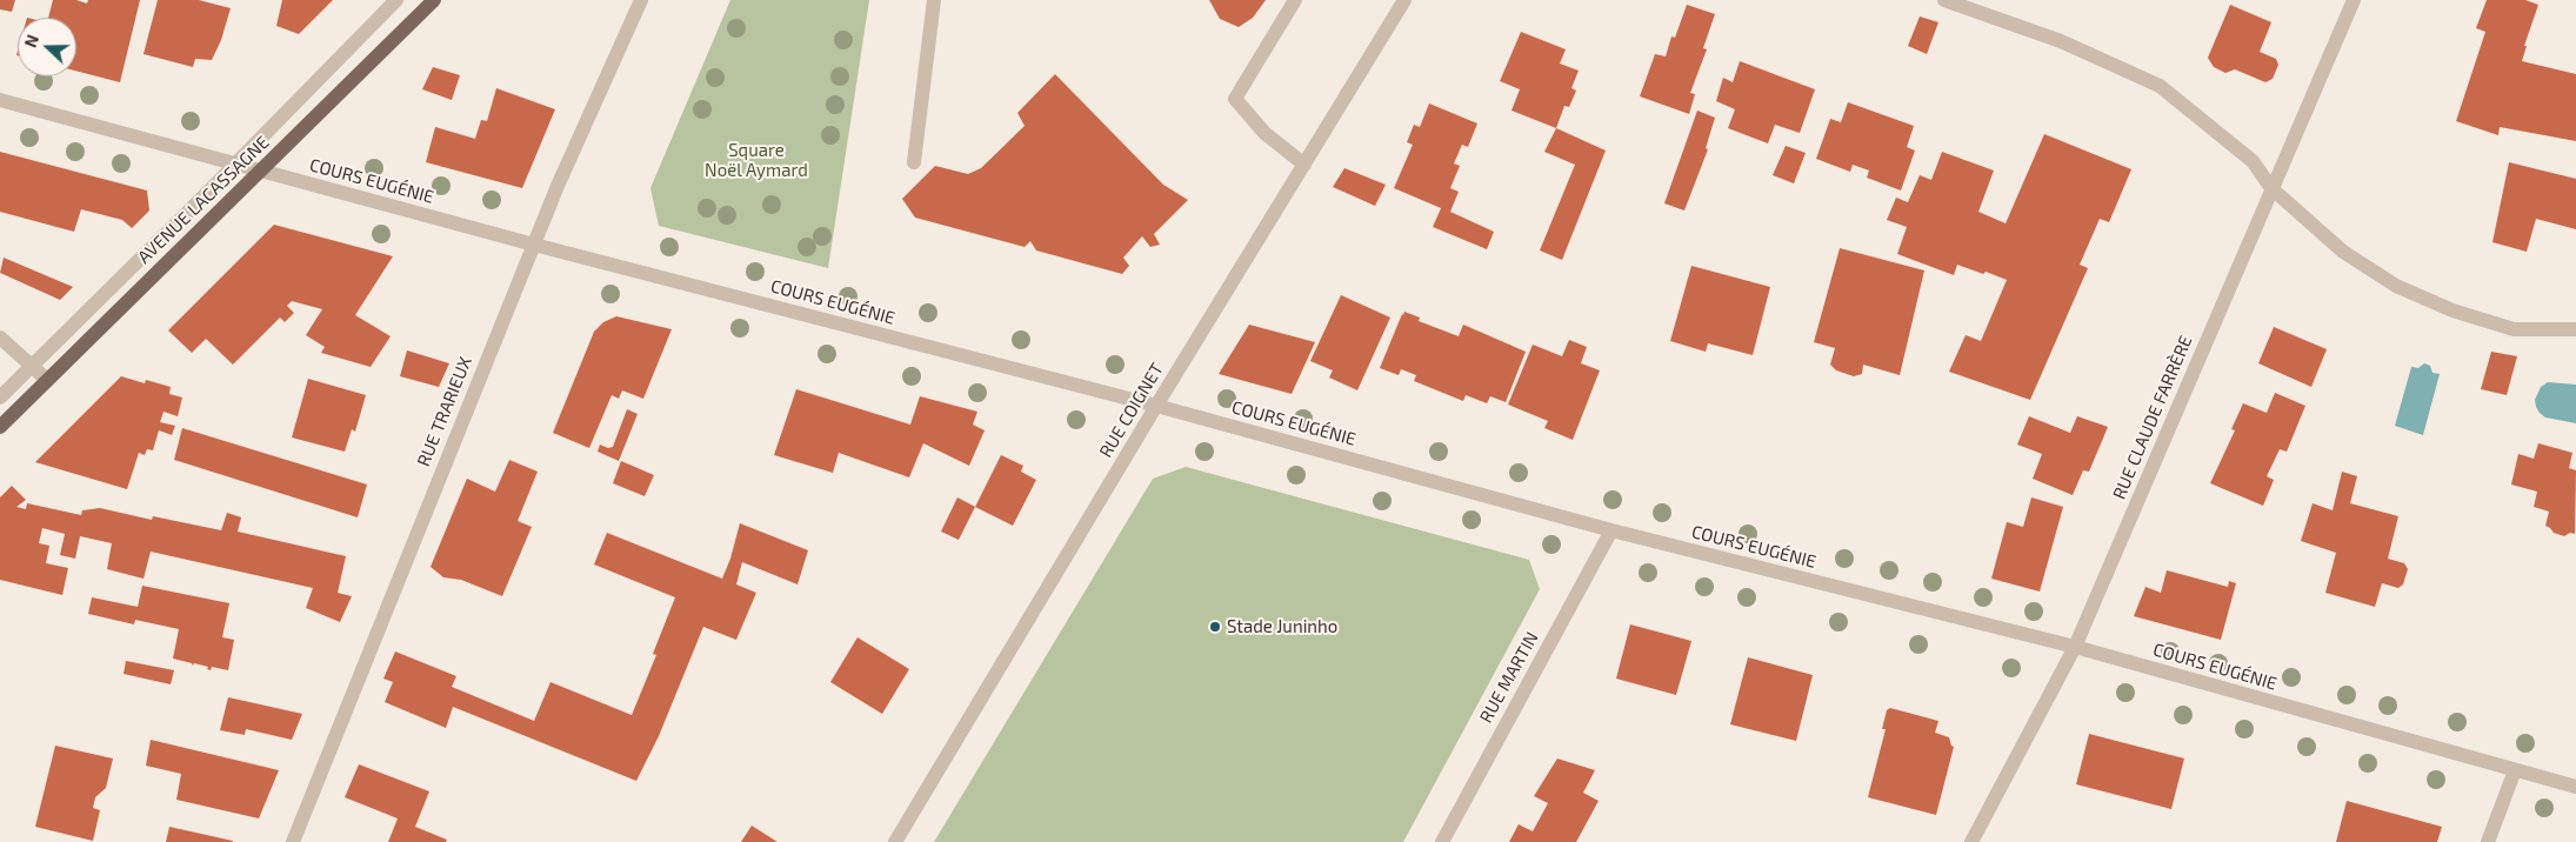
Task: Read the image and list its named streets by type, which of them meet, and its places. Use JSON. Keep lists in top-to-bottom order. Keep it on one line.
{"streets":{"main road":["AVENUE LACASSAGNE"],"street":["COURS EUGÉNIE","RUE COIGNET","RUE TRARIEUX","RUE CLAUDE FARRÈRE","RUE MARTIN"]},"crossings":[["COURS EUGÉNIE","AVENUE LACASSAGNE"],["COURS EUGÉNIE","RUE COIGNET"],["COURS EUGÉNIE","RUE TRARIEUX"],["COURS EUGÉNIE","RUE CLAUDE FARRÈRE"],["COURS EUGÉNIE","RUE MARTIN"]],"parks":["Square Noël Aymard"],"places":["Stade Juninho"],"north":"left"}
